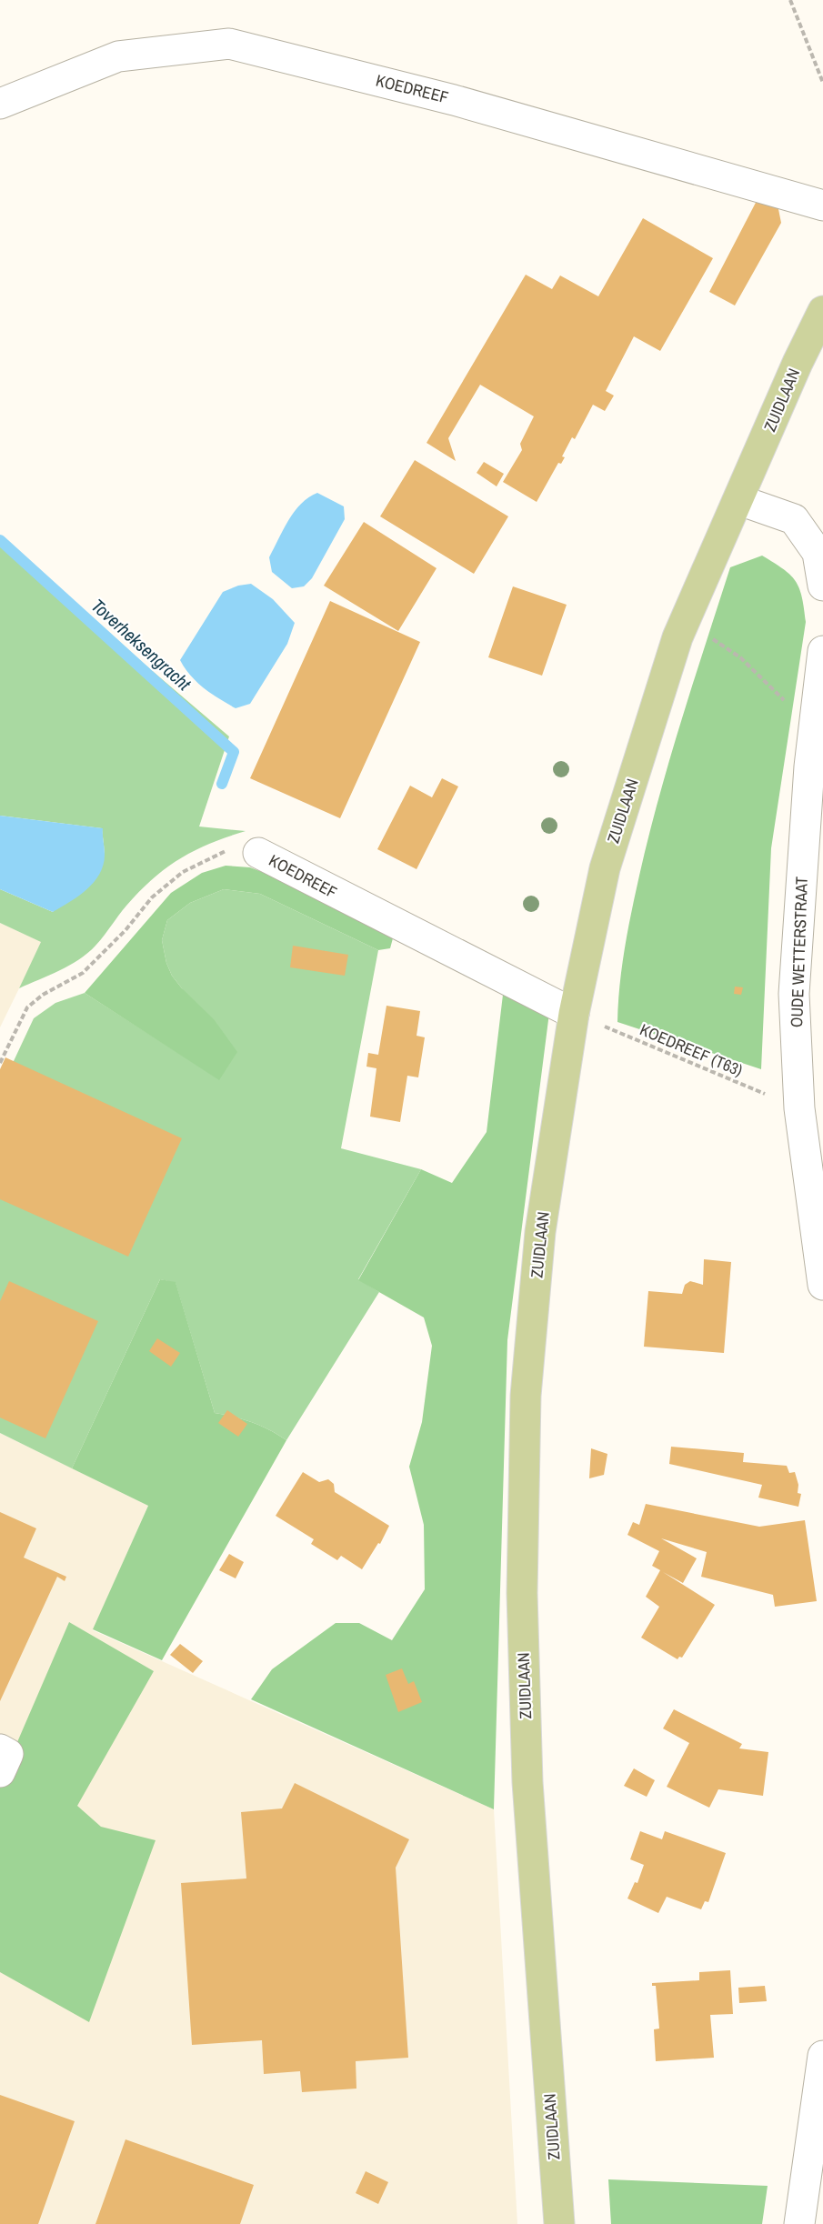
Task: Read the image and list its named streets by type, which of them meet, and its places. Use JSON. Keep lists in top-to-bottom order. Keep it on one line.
{"streets":{"main road":["ZUIDLAAN"],"street":["KOEDREEF","OUDE WETTERSTRAAT"],"path":["KOEDREEF (T63)"]},"crossings":[["KOEDREEF","ZUIDLAAN"],["KOEDREEF","KOEDREEF (T63)"],["ZUIDLAAN","KOEDREEF (T63)"],["OUDE WETTERSTRAAT","KOEDREEF (T63)"]],"water":["Toverheksengracht"]}
